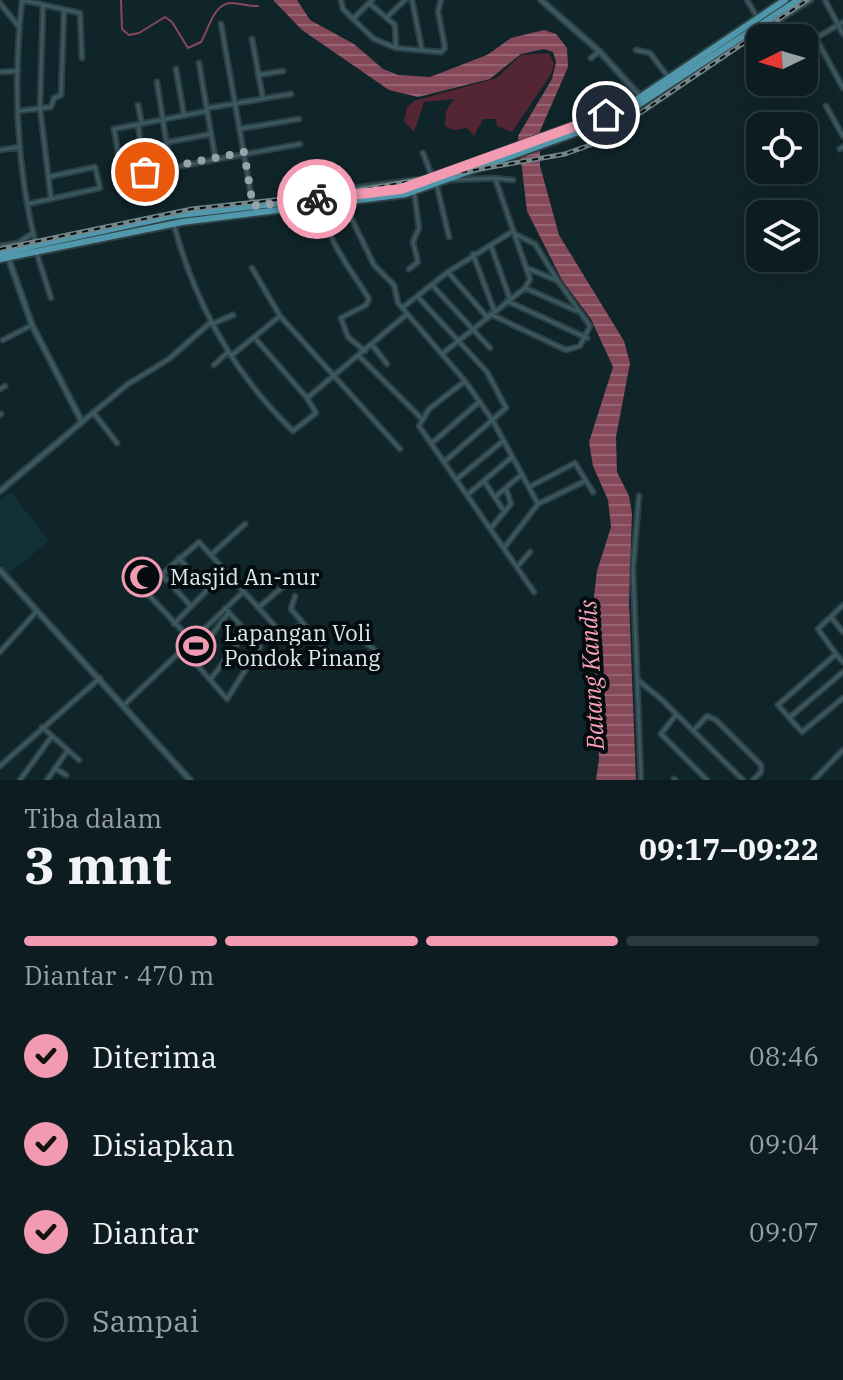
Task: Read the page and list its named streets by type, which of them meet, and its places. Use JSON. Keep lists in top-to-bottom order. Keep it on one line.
{"water":["Batang Kandis"],"places":{"mosque":["Masjid An-nur"],"sports":["Lapangan Voli Pondok Pinang"]},"north":"left","page":{"heading":["3 mnt","Tiba dalam","09:17–09:22"],"bar":"Diantar · 470 m","list":[["Diterima","08:46"],["Disiapkan","09:04"],["Diantar","09:07"],"Sampai"]}}
